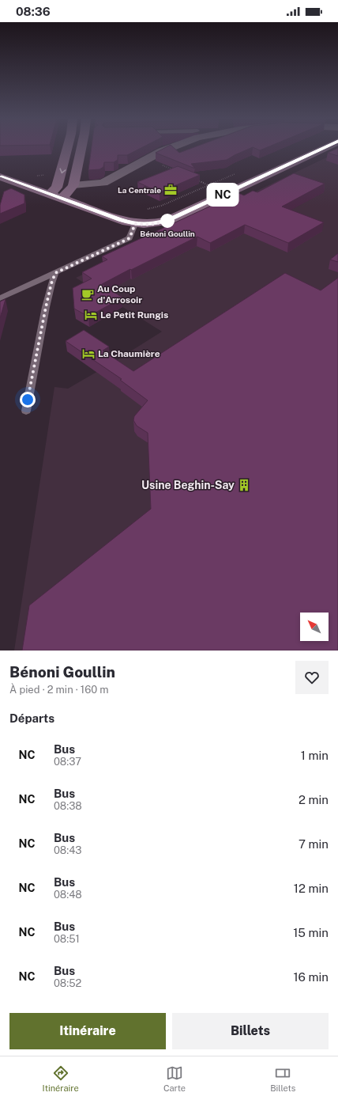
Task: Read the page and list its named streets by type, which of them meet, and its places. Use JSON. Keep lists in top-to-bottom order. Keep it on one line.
{"places":{"office":["La Centrale"],"other":["Bénoni Goullin"],"cafe":["Au Coup d'Arrosoir"],"hotel":["Le Petit Rungis","La Chaumière"],"building":["Usine Beghin-Say"]},"lines":["bus line NC"],"north":"top left","page":{"status":"08:36","on_map":"NC","heading":[["Bénoni Goullin","À pied · 2 min · 160 m"],"Départs"],"list":[{"mark":"NC","name":"Bus","note":"08:37","value":"1 min"},{"mark":"NC","name":"Bus","note":"08:38","value":"2 min"},{"mark":"NC","name":"Bus","note":"08:43","value":"7 min"},{"mark":"NC","name":"Bus","note":"08:48","value":"12 min"},{"mark":"NC","name":"Bus","note":"08:51","value":"15 min"},{"mark":"NC","name":"Bus","note":"08:52","value":"16 min"}],"buttons":["Itinéraire","Billets"],"tabs":["Itinéraire","Carte","Billets"]}}
